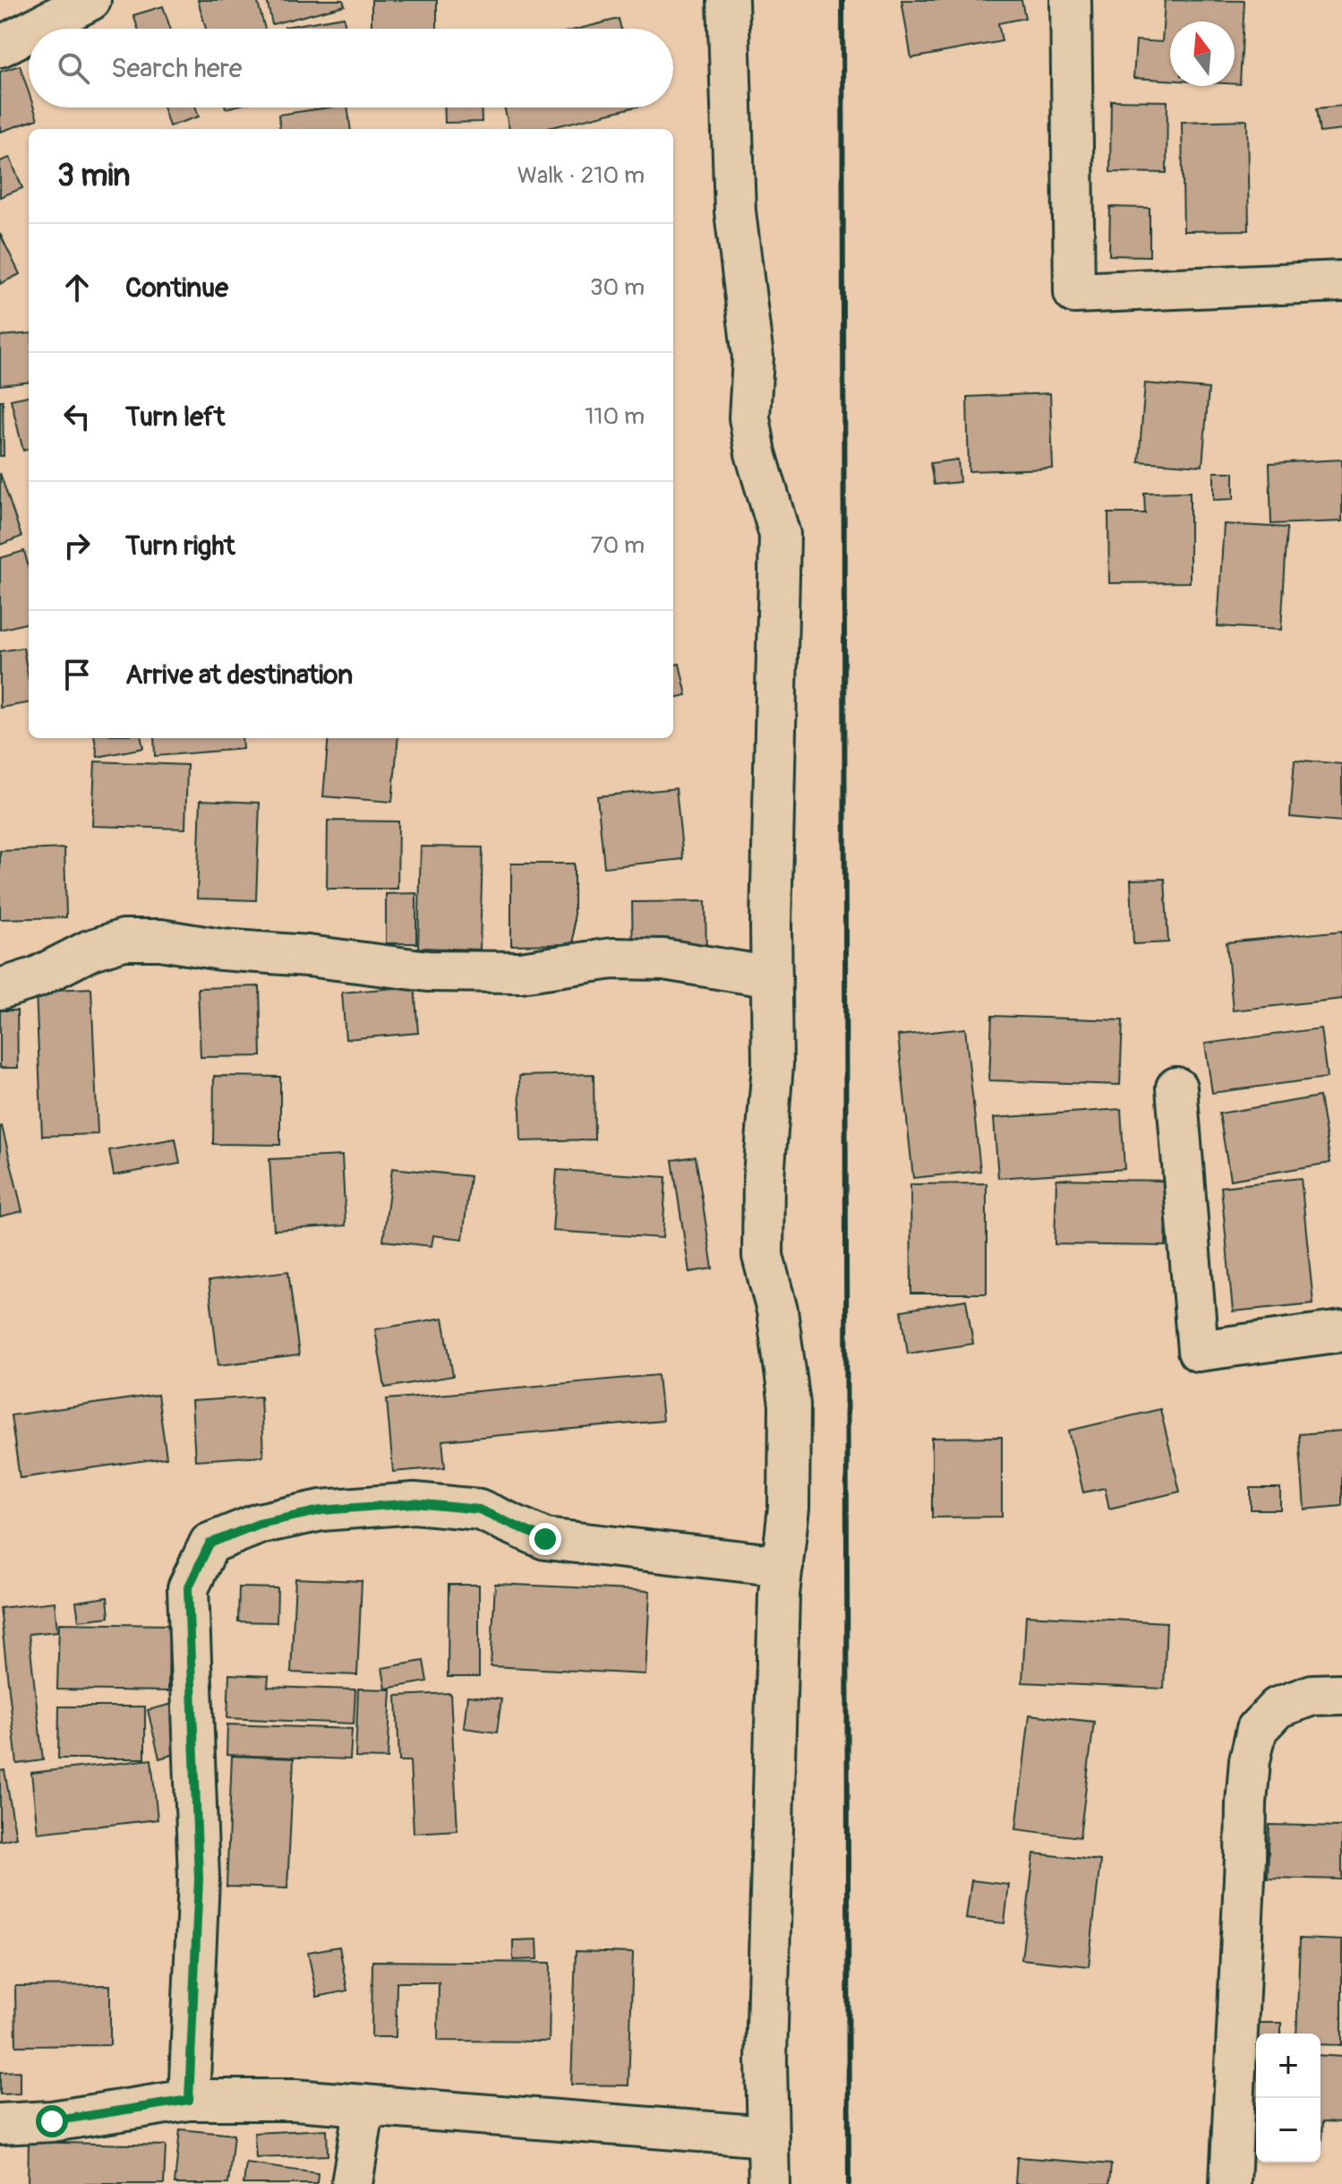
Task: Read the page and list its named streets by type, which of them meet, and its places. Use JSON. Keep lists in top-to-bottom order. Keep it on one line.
{"north":"top","page":{"search":"Search here","heading":["3 min","Walk · 210 m"],"list":[["Continue","30 m"],["Turn left","110 m"],["Turn right","70 m"],"Arrive at destination"],"map_buttons":["+","−"]}}
